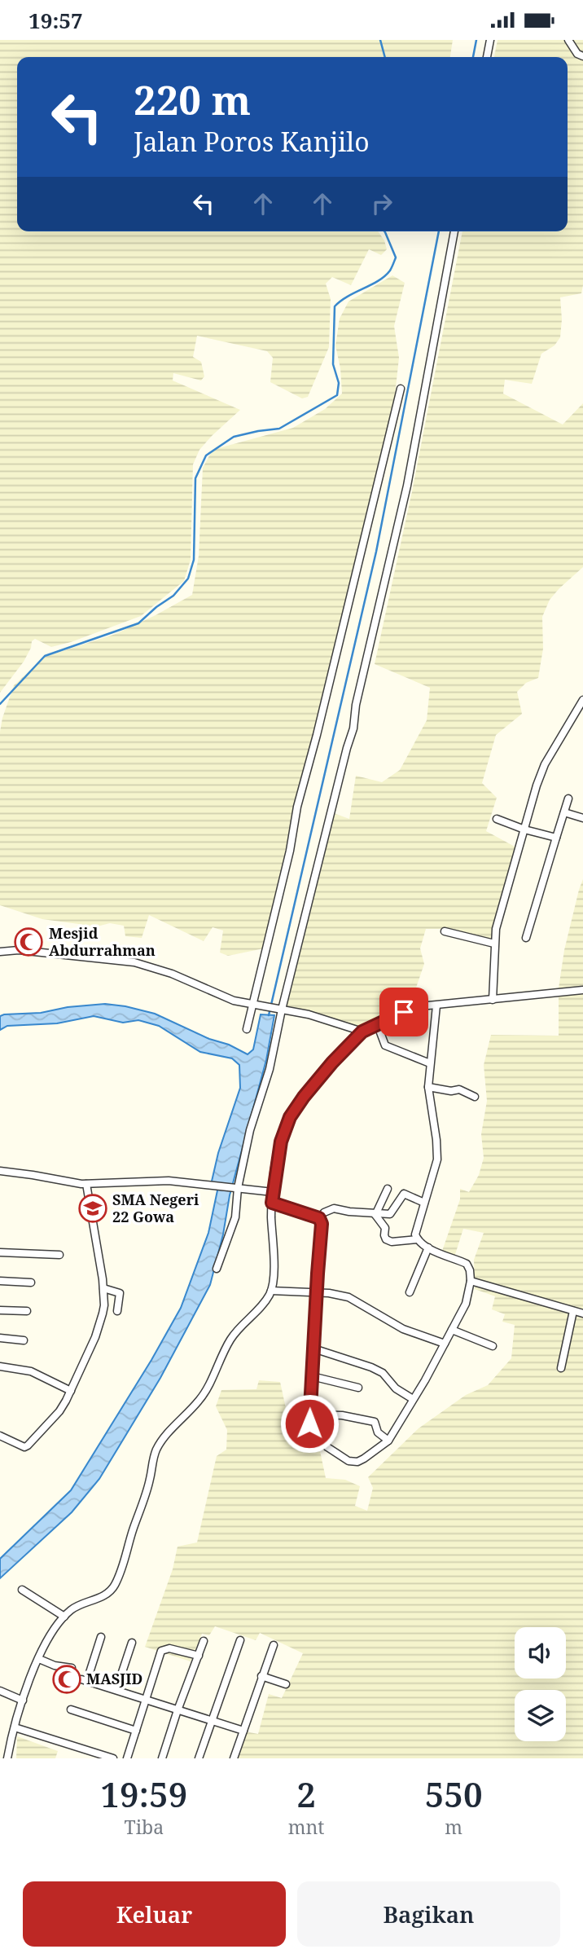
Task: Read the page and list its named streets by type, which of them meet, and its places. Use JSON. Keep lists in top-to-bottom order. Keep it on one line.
{"places":{"mosque":["Mesjid Abdurrahman","MASJID"],"school or university":["SMA Negeri 22 Gowa"]},"page":{"status":"19:57","turn":["220 m","Jalan Poros Kanjilo"],"eta":["19:59","Tiba","2","mnt","550","m"],"buttons":["Keluar","Bagikan"]}}
